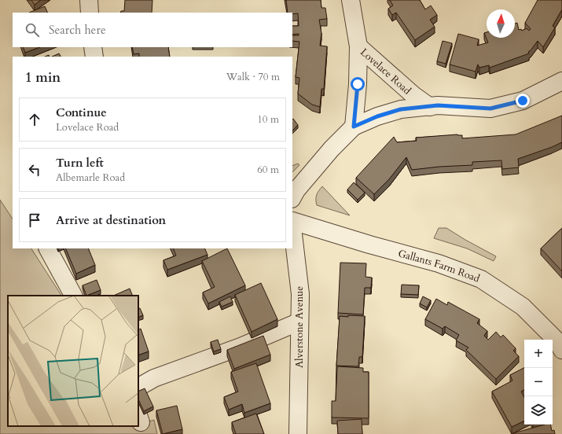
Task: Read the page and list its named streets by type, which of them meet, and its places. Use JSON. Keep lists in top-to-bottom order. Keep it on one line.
{"streets":{"street":["Lovelace Road","Gallants Farm Road","Alverstone Avenue"]},"crossings":[["Gallants Farm Road","Alverstone Avenue"]],"north":"top","page":{"search":"Search here","heading":["1 min","Walk · 70 m"],"list":[["Continue","Lovelace Road","10 m"],["Turn left","Albemarle Road","60 m"],"Arrive at destination"],"map_buttons":["+","−"]}}
